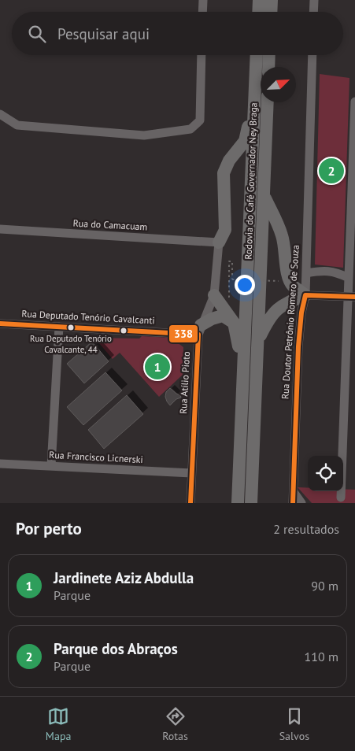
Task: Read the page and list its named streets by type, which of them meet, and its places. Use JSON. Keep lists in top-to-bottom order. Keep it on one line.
{"streets":{"highway":["Rodovia do Café Governador Ney Braga"],"street":["Rua do Camacuam","Rua Deputado Tenório Cavalcanti","Rua Doutor Petrônio Romero de Souza","Rua Atílio Pioto","Rua Francisco Licnerski"]},"crossings":[["Rua do Camacuam","Rua Atílio Pioto"],["Rua Deputado Tenório Cavalcanti","Rua Atílio Pioto"],["Rua Atílio Pioto","Rua Francisco Licnerski"]],"places":["Rua Deputado Tenório Cavalcante, 44"],"lines":["transit line 338"],"north":"top right","page":{"search":"Pesquisar aqui","pins":["2","1"],"heading":["Por perto","2 resultados"],"list":[{"mark":"1","name":"Jardinete Aziz Abdulla","note":"Parque","value":"90 m"},{"mark":"2","name":"Parque dos Abraços","note":"Parque","value":"110 m"}],"nav":["Mapa","Rotas","Salvos"]}}
